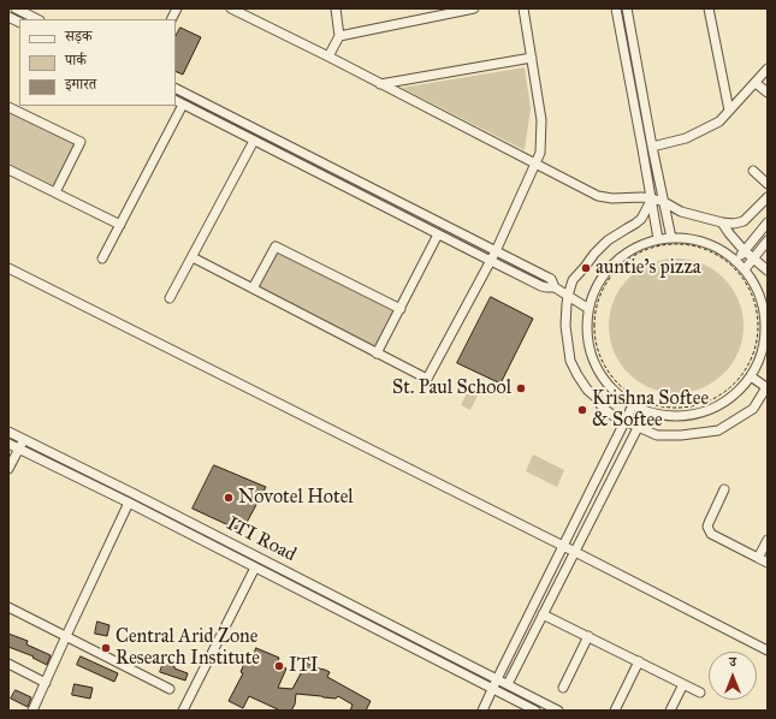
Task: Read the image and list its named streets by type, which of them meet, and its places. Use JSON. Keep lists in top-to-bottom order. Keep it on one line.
{"streets":{"street":["ITI Road"]},"places":["auntie's pizza","St. Paul School","Krishna Softee & Softee","Novotel Hotel","Central Arid Zone Research Institute","ITI"],"legend":["सड़क","पार्क","इमारत"],"north":"top"}
